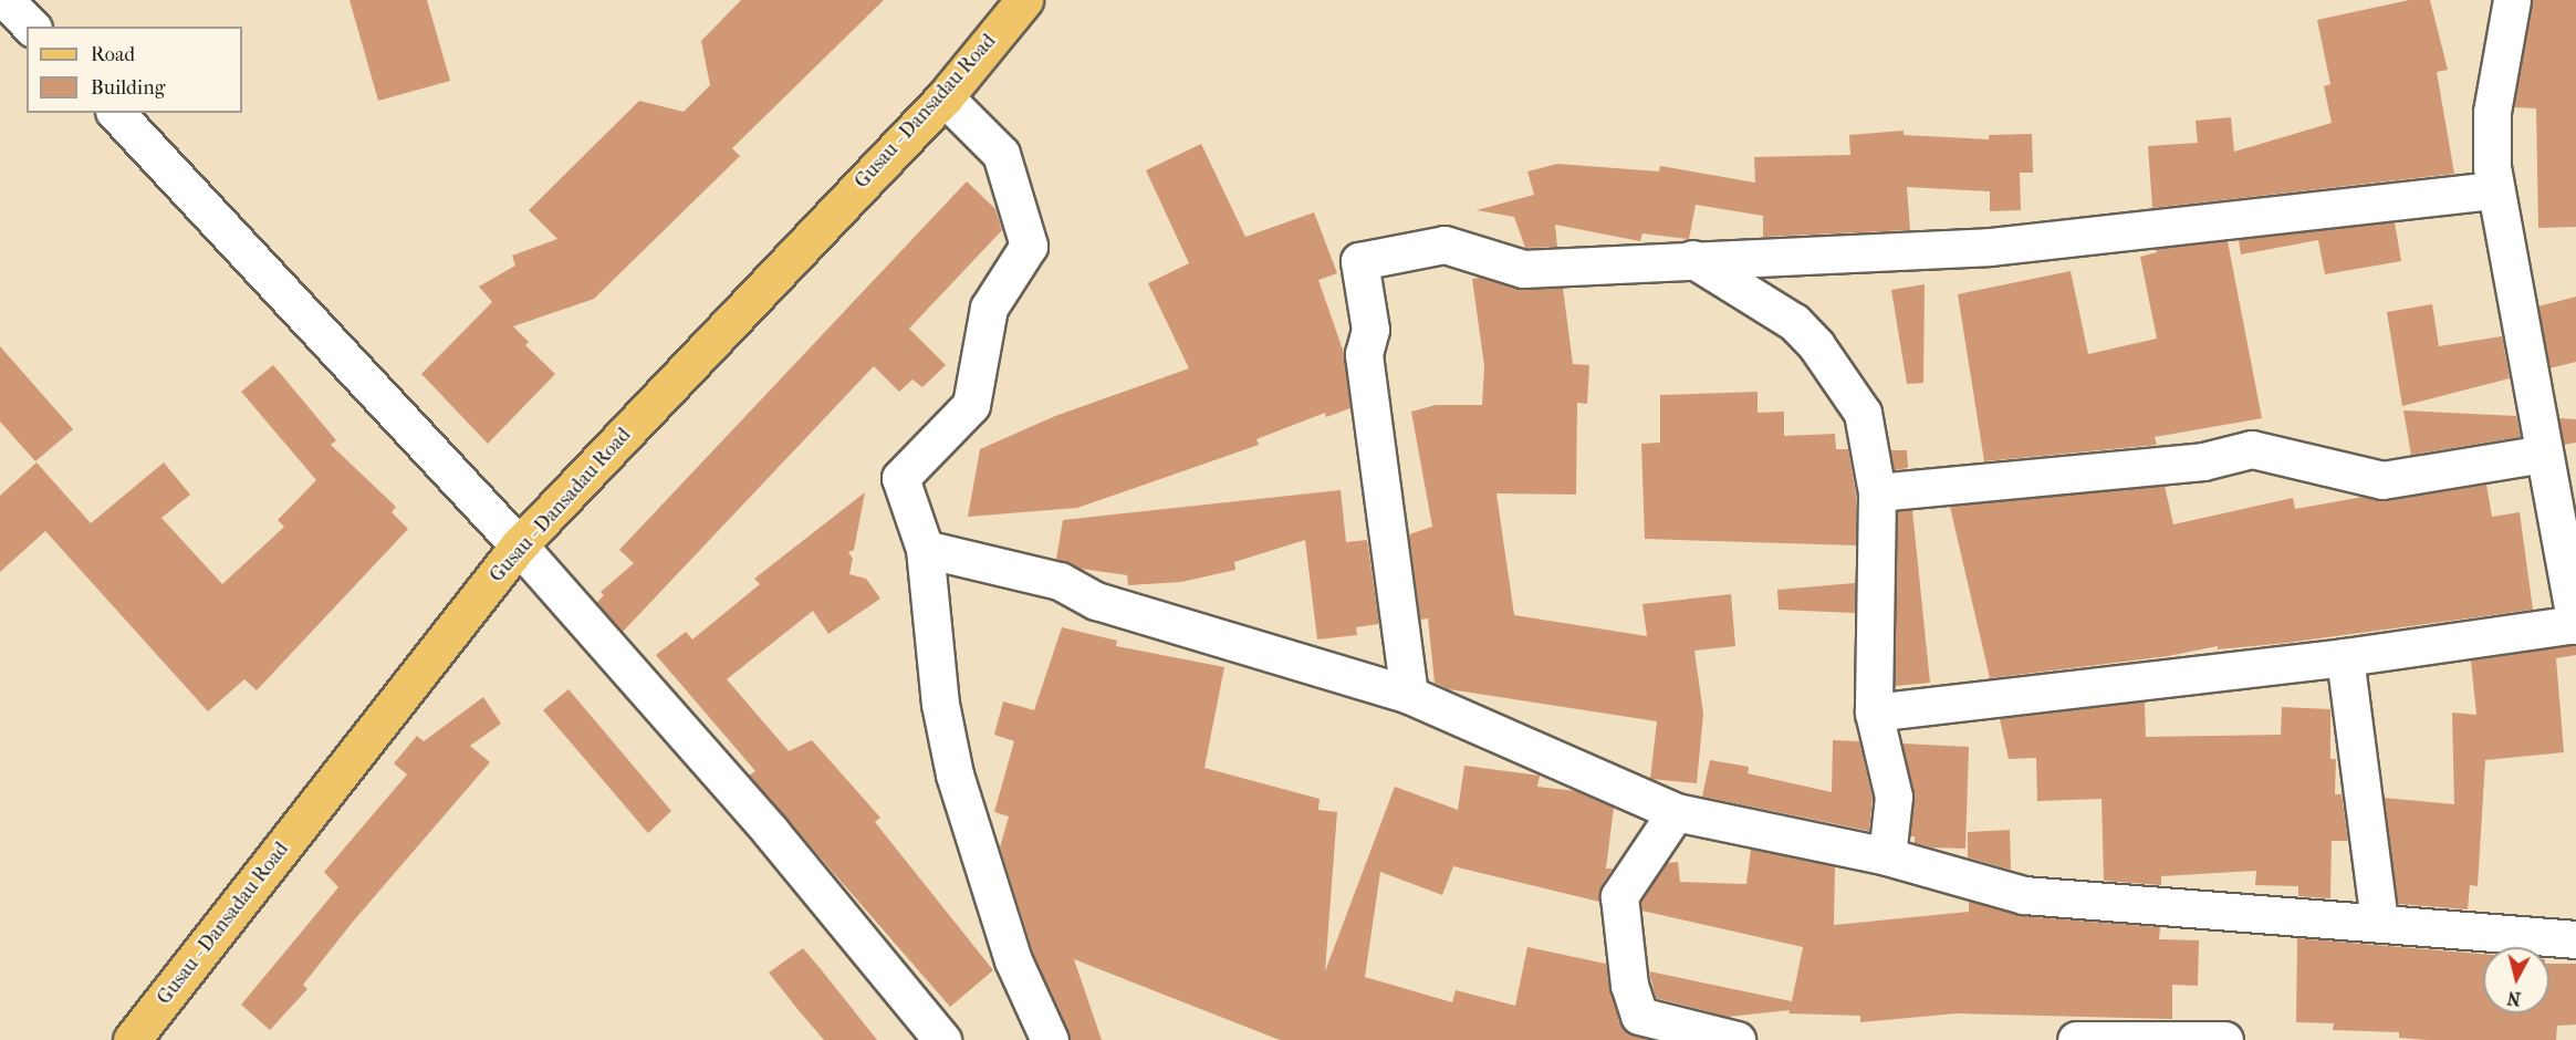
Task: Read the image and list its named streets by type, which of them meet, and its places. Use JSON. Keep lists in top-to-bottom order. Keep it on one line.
{"streets":{"main road":["Gusau - Dansadau Road"]},"legend":["Road","Building"],"north":"bottom"}
